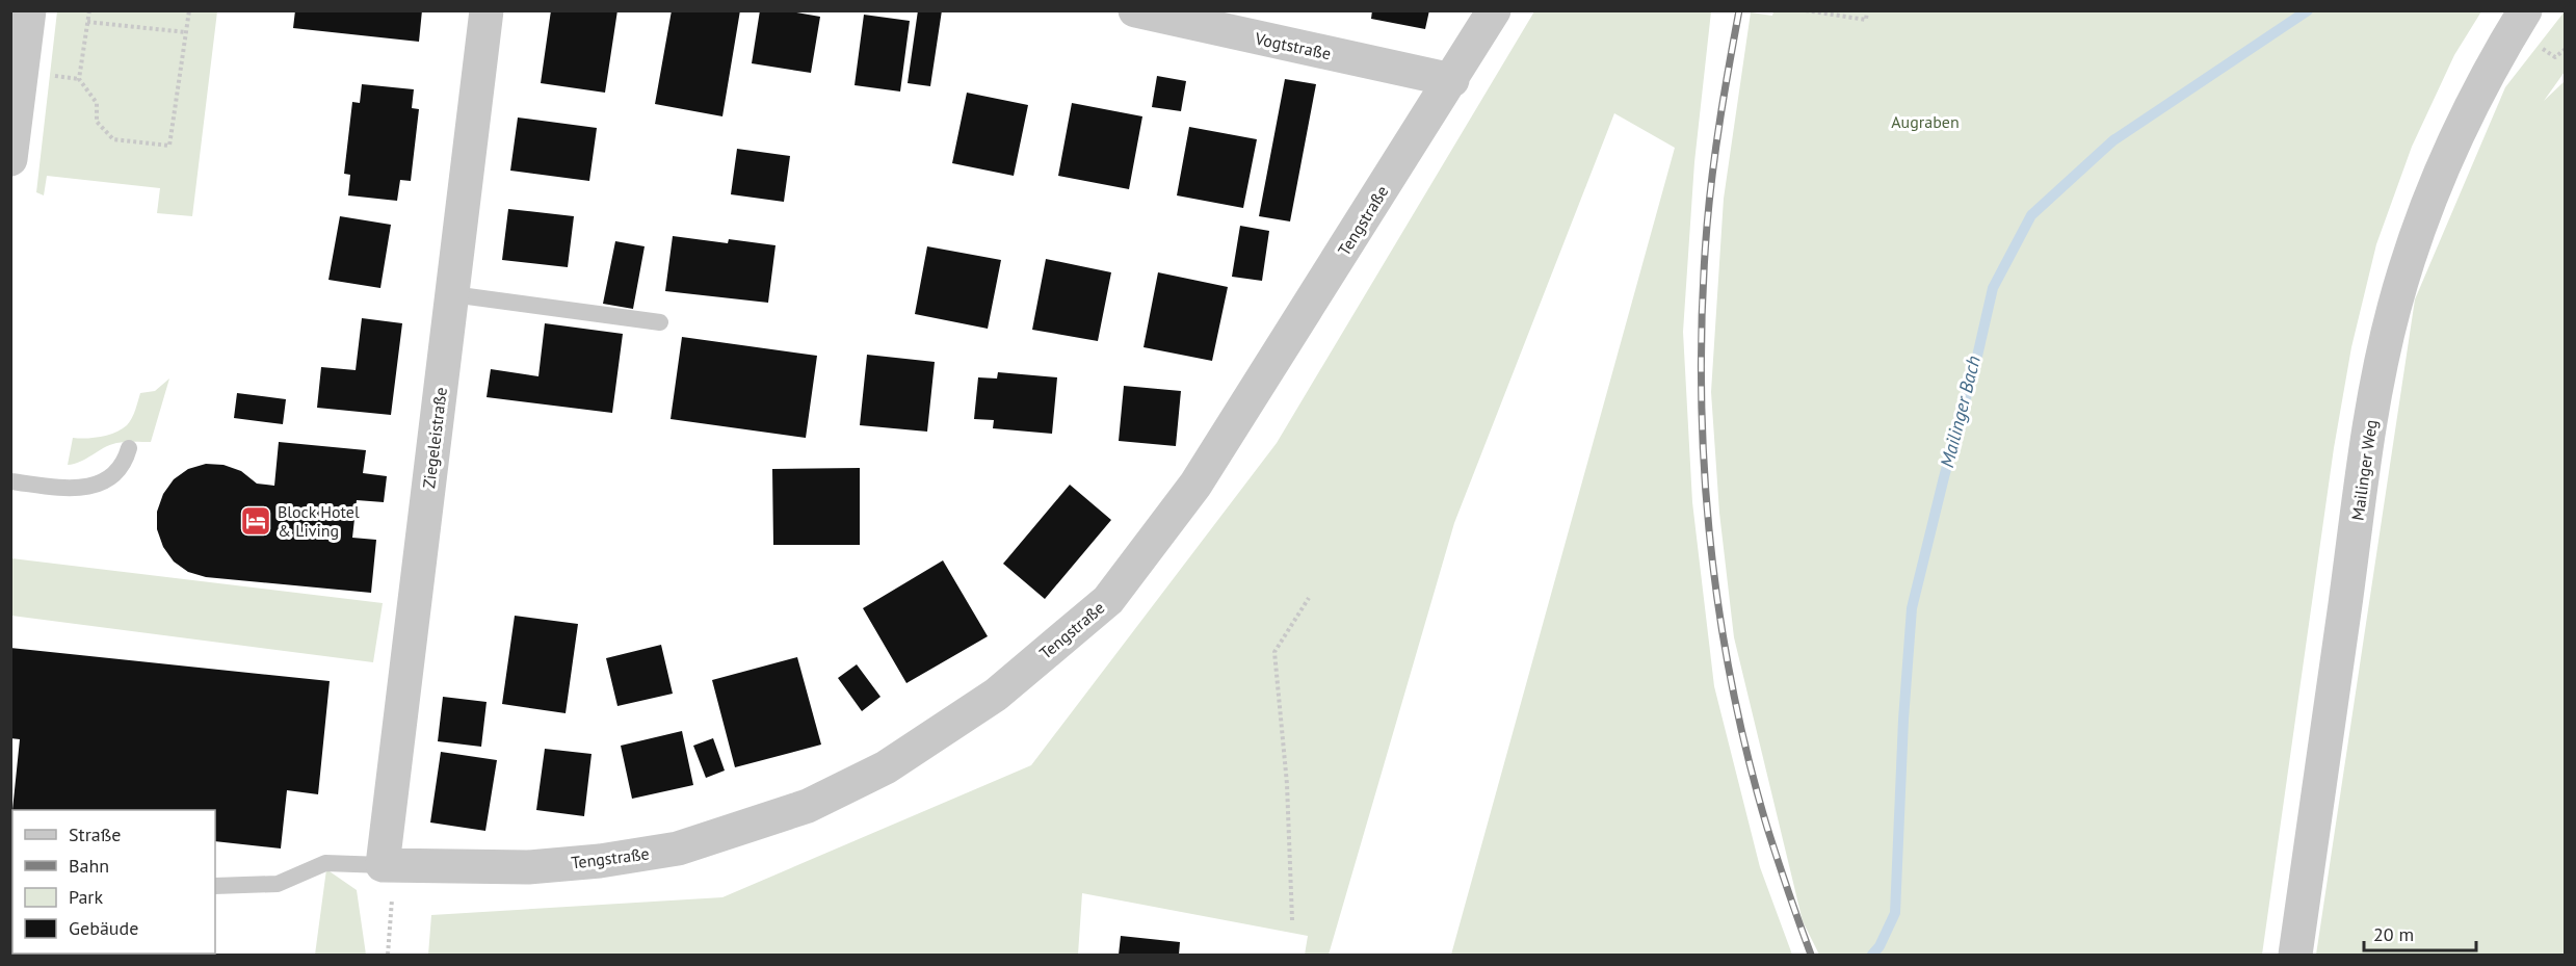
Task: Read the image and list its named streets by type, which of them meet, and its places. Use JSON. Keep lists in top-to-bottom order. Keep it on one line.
{"streets":{"street":["Vogtstraße","Tengstraße","Ziegeleistraße","Mailinger Weg"]},"crossings":[["Vogtstraße","Tengstraße"],["Tengstraße","Ziegeleistraße"]],"water":["Mailinger Bach"],"parks":["Augraben"],"places":{"hotel":["Block Hotel & Living"]},"legend":["Straße","Bahn","Park","Gebäude"],"scale_bar":"20 m"}
